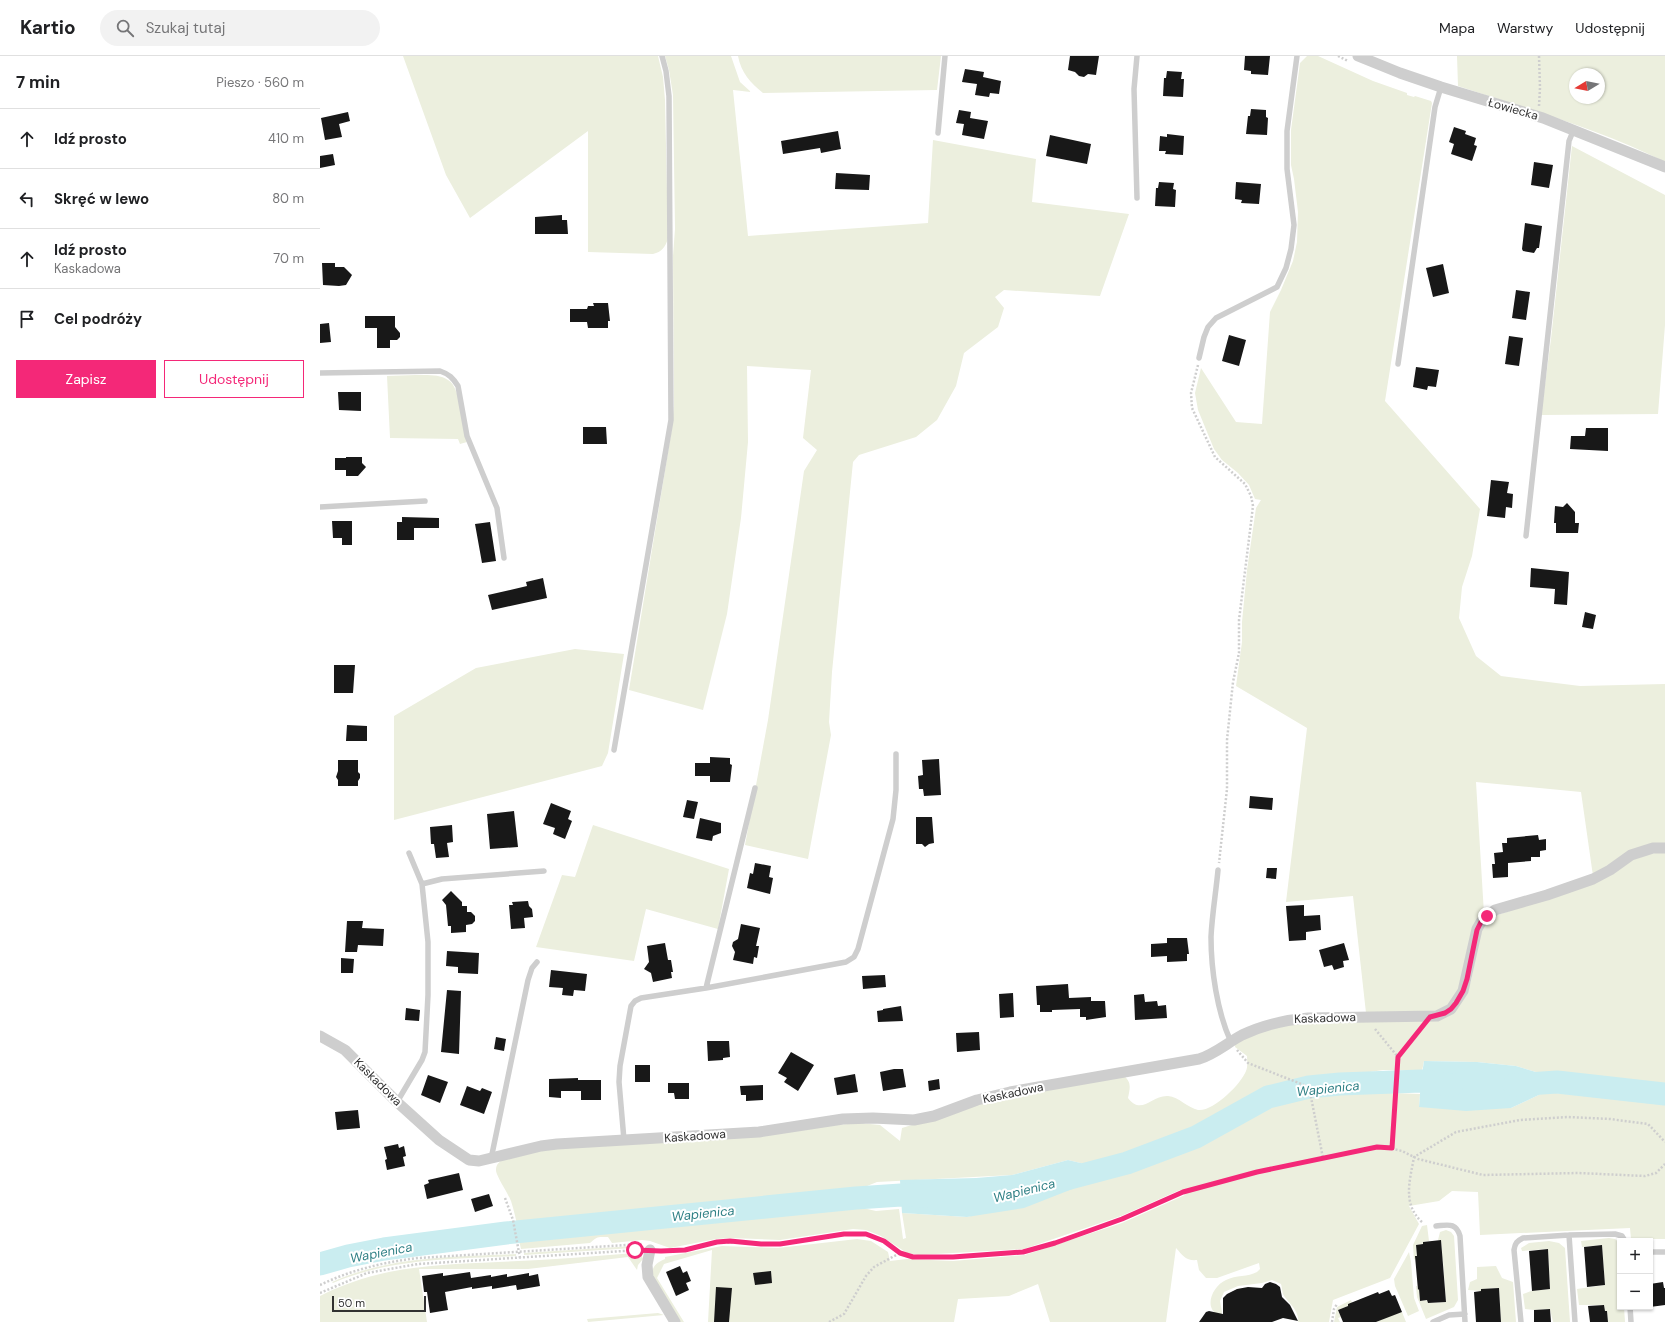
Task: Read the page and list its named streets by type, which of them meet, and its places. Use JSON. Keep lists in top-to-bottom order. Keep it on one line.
{"streets":{"street":["Łowiecka","Kaskadowa"]},"water":["Wapienica"],"scale_bar":"50 m","north":"left","page":{"header":"Kartio","search":"Szukaj tutaj","nav":["Mapa","Warstwy","Udostępnij"],"heading":["7 min","Pieszo · 560 m"],"list":[["Idź prosto","410 m"],["Skręć w lewo","80 m"],["Idź prosto","Kaskadowa","70 m"],"Cel podróży"],"buttons":["Zapisz","Udostępnij"],"map_buttons":["+","−"],"scale":"50 m"}}
